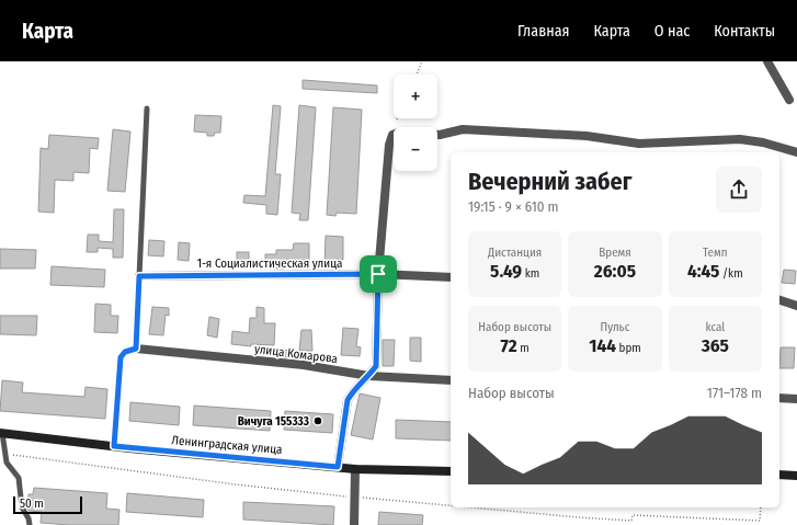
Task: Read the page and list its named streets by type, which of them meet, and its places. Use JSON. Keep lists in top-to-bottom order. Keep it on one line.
{"streets":{"main road":["Ленинградская улица"],"street":["1-я Социалистическая улица","улица Комарова"]},"places":["Вичуга 155333"],"scale_bar":"50 m","page":{"header":"Карта","nav":["Главная","Карта","О нас","Контакты"],"map_buttons":["+","−"],"heading":["Вечерний забег","19:15 · 9 × 610 m"],"stats":[["Дистанция","5.49 km"],["Время","26:05"],["Темп","4:45 /km"],["Набор высоты","72 m"],["Пульс","144 bpm"],["kcal","365"]],"chart":["Набор высоты","171–178 m"],"scale":"50 m"}}
